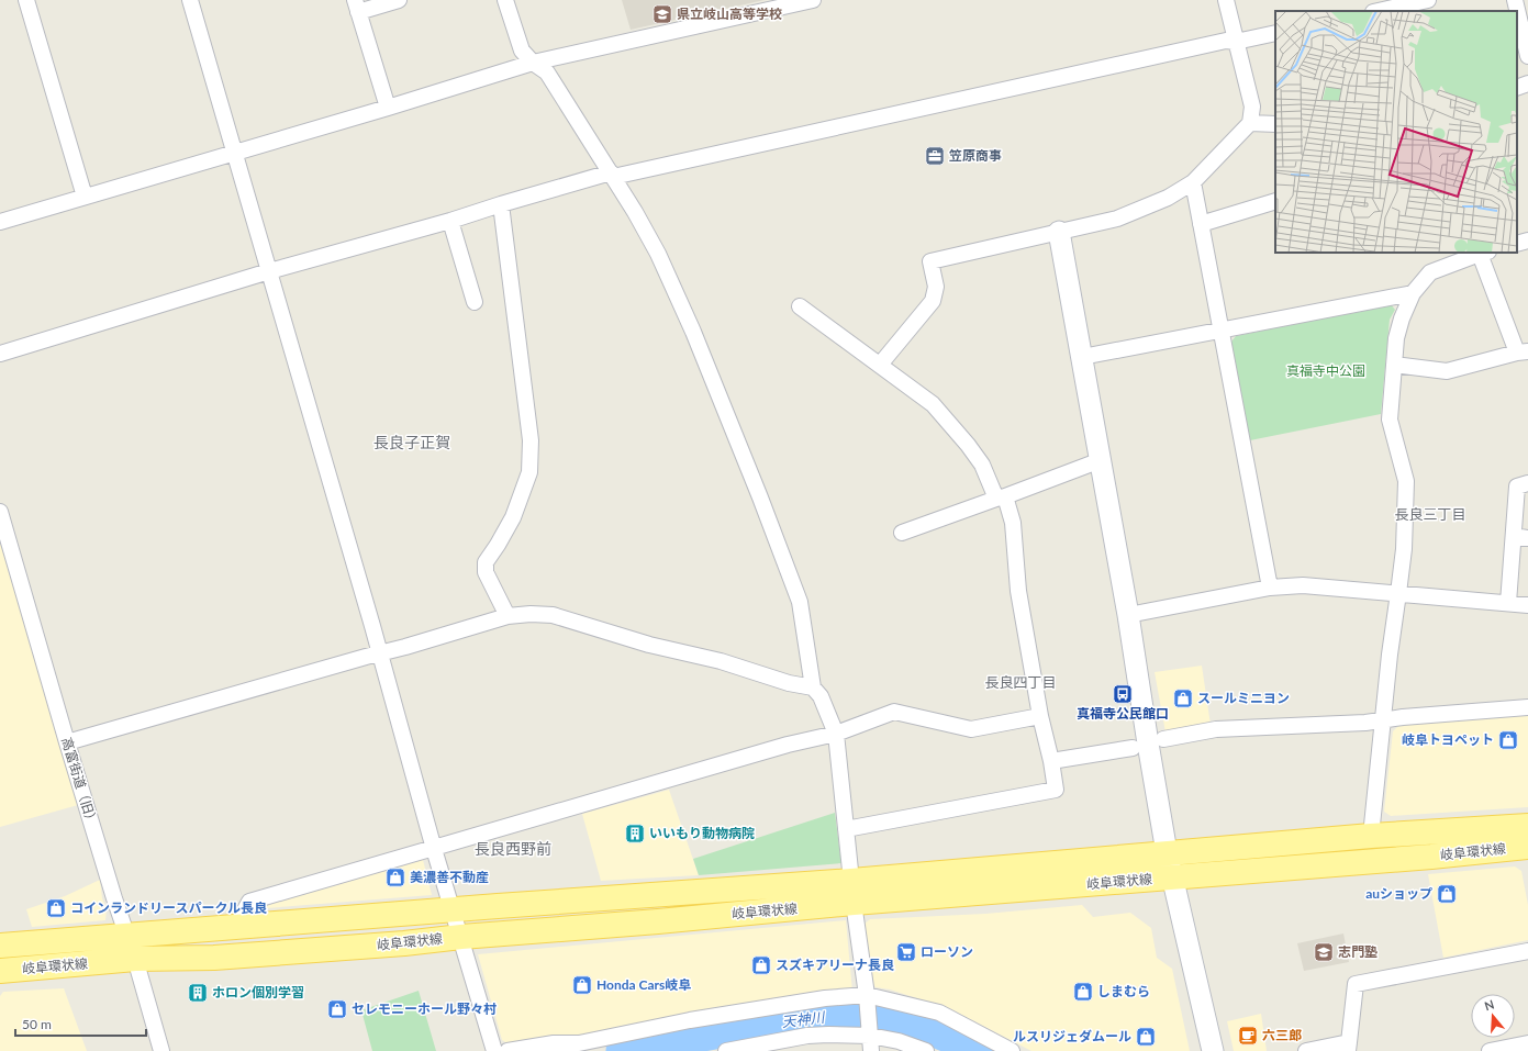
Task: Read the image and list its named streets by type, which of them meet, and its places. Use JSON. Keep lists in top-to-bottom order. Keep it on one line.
{"streets":{"main road":["岐阜環状線"],"street":["高富街道（旧）"]},"crossings":[["高富街道（旧）","岐阜環状線"]],"districts":["長良子正賀","長良三丁目","長良四丁目","長良西野前"],"water":["天神川"],"parks":["真福寺中公園"],"places":{"school or university":["県立岐山高等学校","志門塾"],"office":["笠原商事"],"bus stop":["真福寺公民館口"],"shop":["スールミニヨン","岐阜トヨペット","美濃善不動産","auショップ","コインランドリースパークル長良","スズキアリーナ長良","Honda Cars岐阜","しまむら","セレモニーホール野々村","ルスリジェダムール"],"building":["いいもり動物病院","ホロン個別学習"],"supermarket":["ローソン"],"cafe":["六三郎"]},"scale_bar":"50 m","north":"top"}
